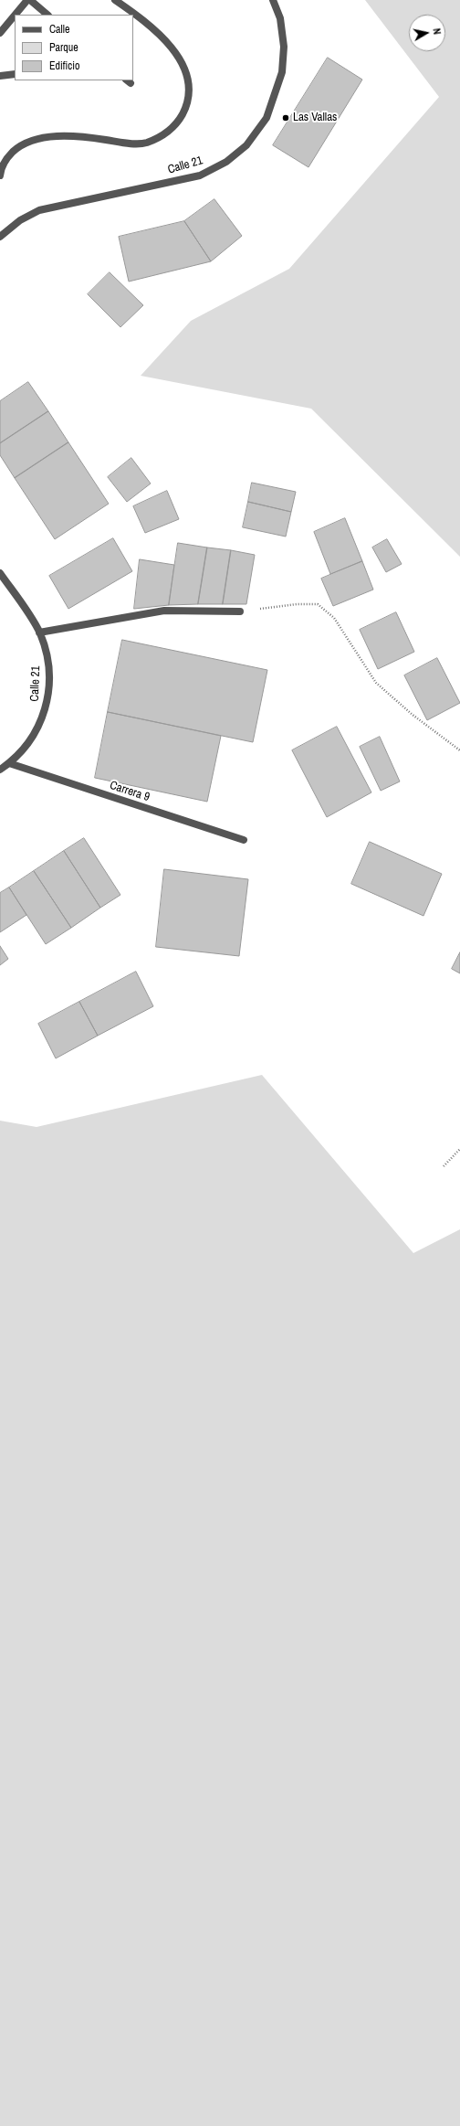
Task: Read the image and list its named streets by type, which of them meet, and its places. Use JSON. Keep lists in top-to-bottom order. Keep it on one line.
{"streets":{"street":["Calle 21","Carrera 9"]},"crossings":[["Calle 21","Carrera 9"]],"places":["Las Vallas"],"legend":["Calle","Parque","Edificio"],"north":"right"}
